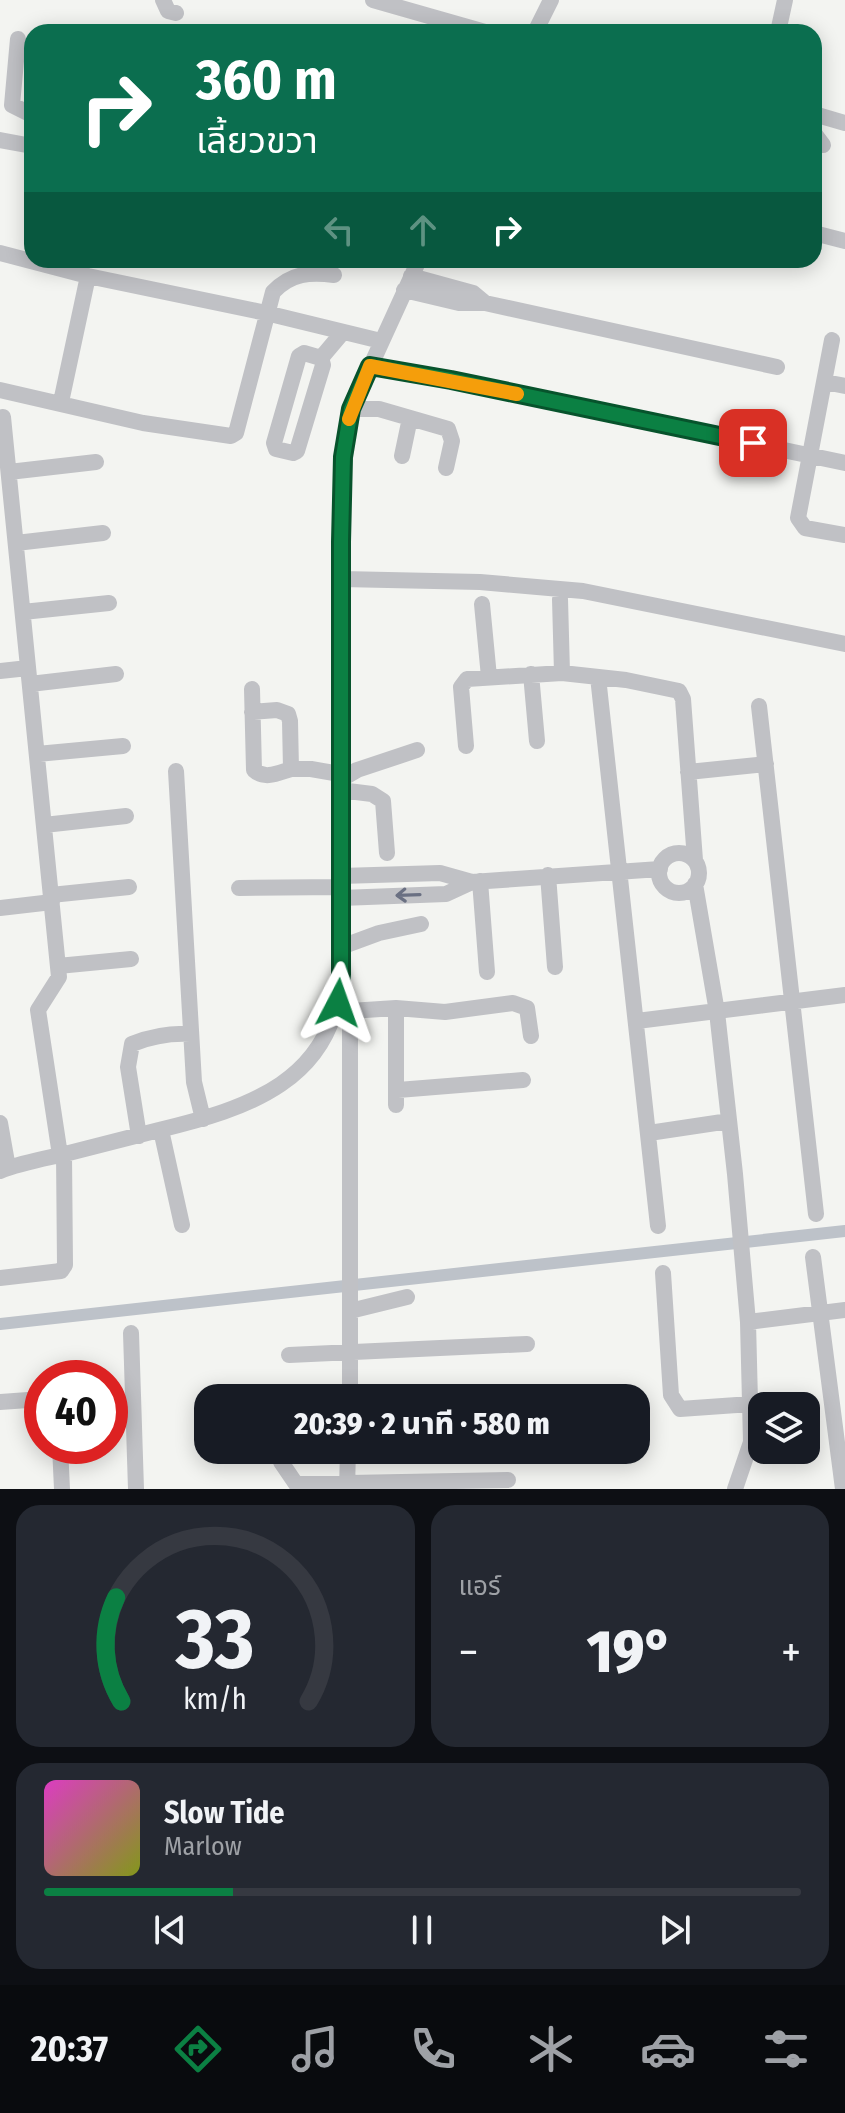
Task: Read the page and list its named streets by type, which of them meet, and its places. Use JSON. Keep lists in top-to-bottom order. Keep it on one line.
{"page":{"turn":["360 m","เลี้ยวขวา"],"limit":"40","trip":"20:39 · 2 นาที · 580 m","tile":"แอร์","heat":["−","19°","+"],"song":["Slow Tide","Marlow"],"tabs":"20:37","gauge":["33","km/h"]}}
